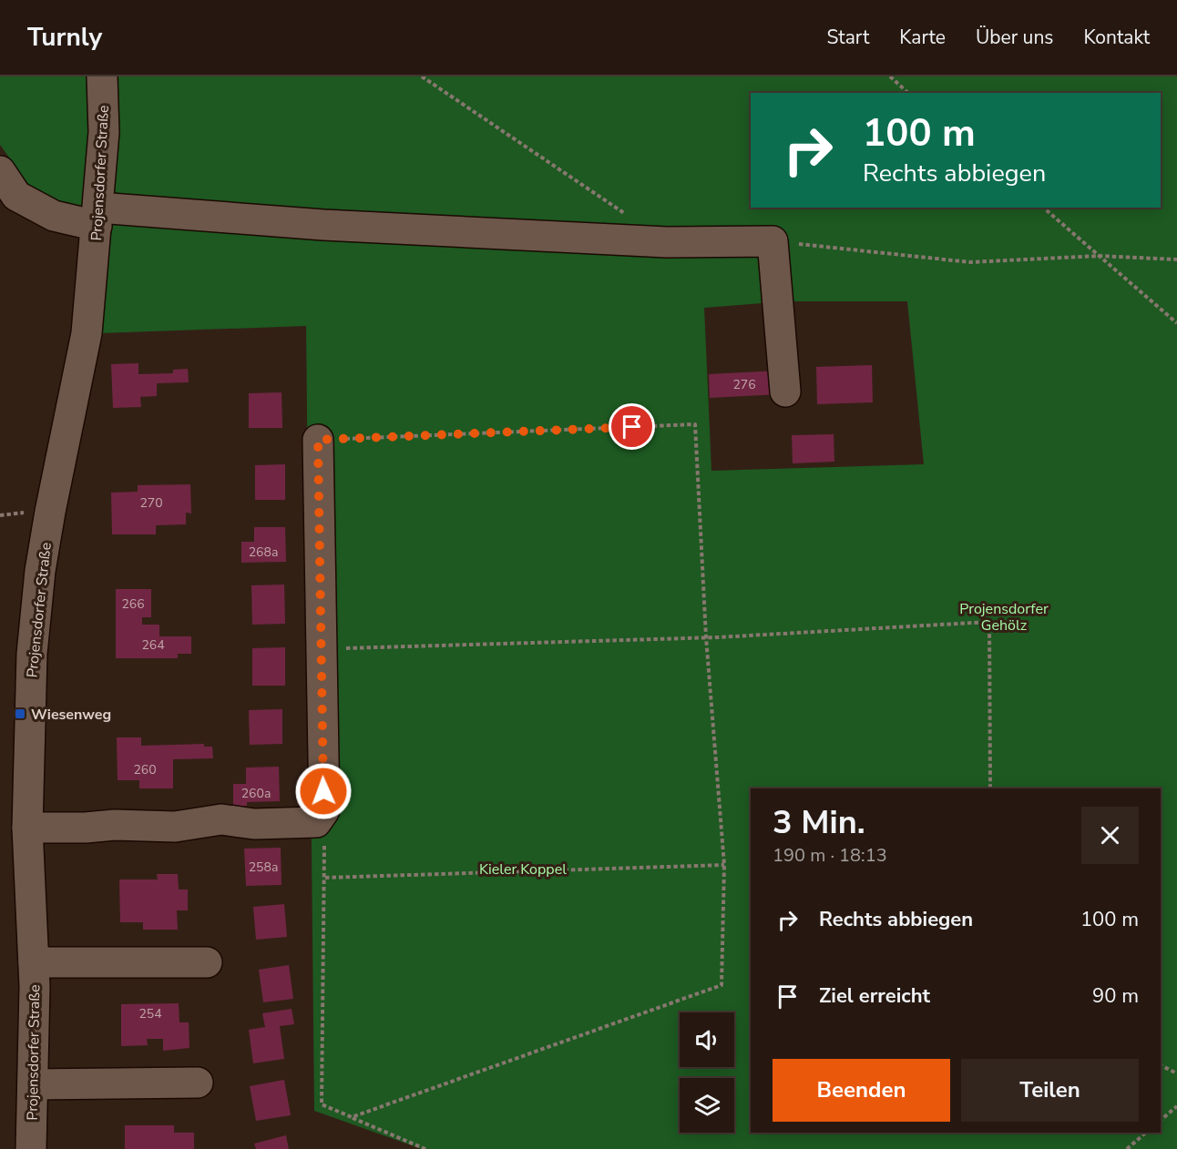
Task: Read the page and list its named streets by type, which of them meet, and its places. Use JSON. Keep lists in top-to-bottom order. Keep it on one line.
{"streets":{"street":["Projensdorfer Straße"]},"parks":["Projensdorfer Gehölz","Kieler Koppel"],"places":{"transit":["Wiesenweg"]},"house_numbers":["276","270","268a","266","264","260","260a","258a","254"],"page":{"header":"Turnly","nav":["Start","Karte","Über uns","Kontakt"],"turn":["100 m","Rechts abbiegen"],"heading":["3 Min.","190 m · 18:13"],"list":[{"name":"Rechts abbiegen","value":"100 m"},{"name":"Ziel erreicht","value":"90 m"}],"buttons":["Beenden","Teilen"]}}
